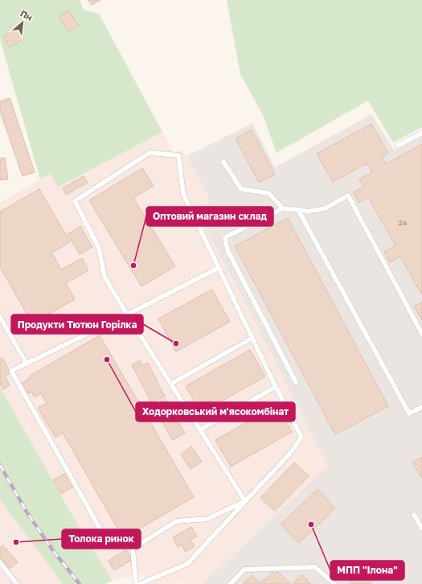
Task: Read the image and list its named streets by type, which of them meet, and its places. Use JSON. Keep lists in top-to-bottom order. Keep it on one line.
{"places":["Оптовий магазин склад","Продукти Тютюн Горілка","Ходорковський м'ясокомбінат","МПП \"Ілона\"","Толока ринок"],"house_numbers":["2а"],"north":"top right"}
